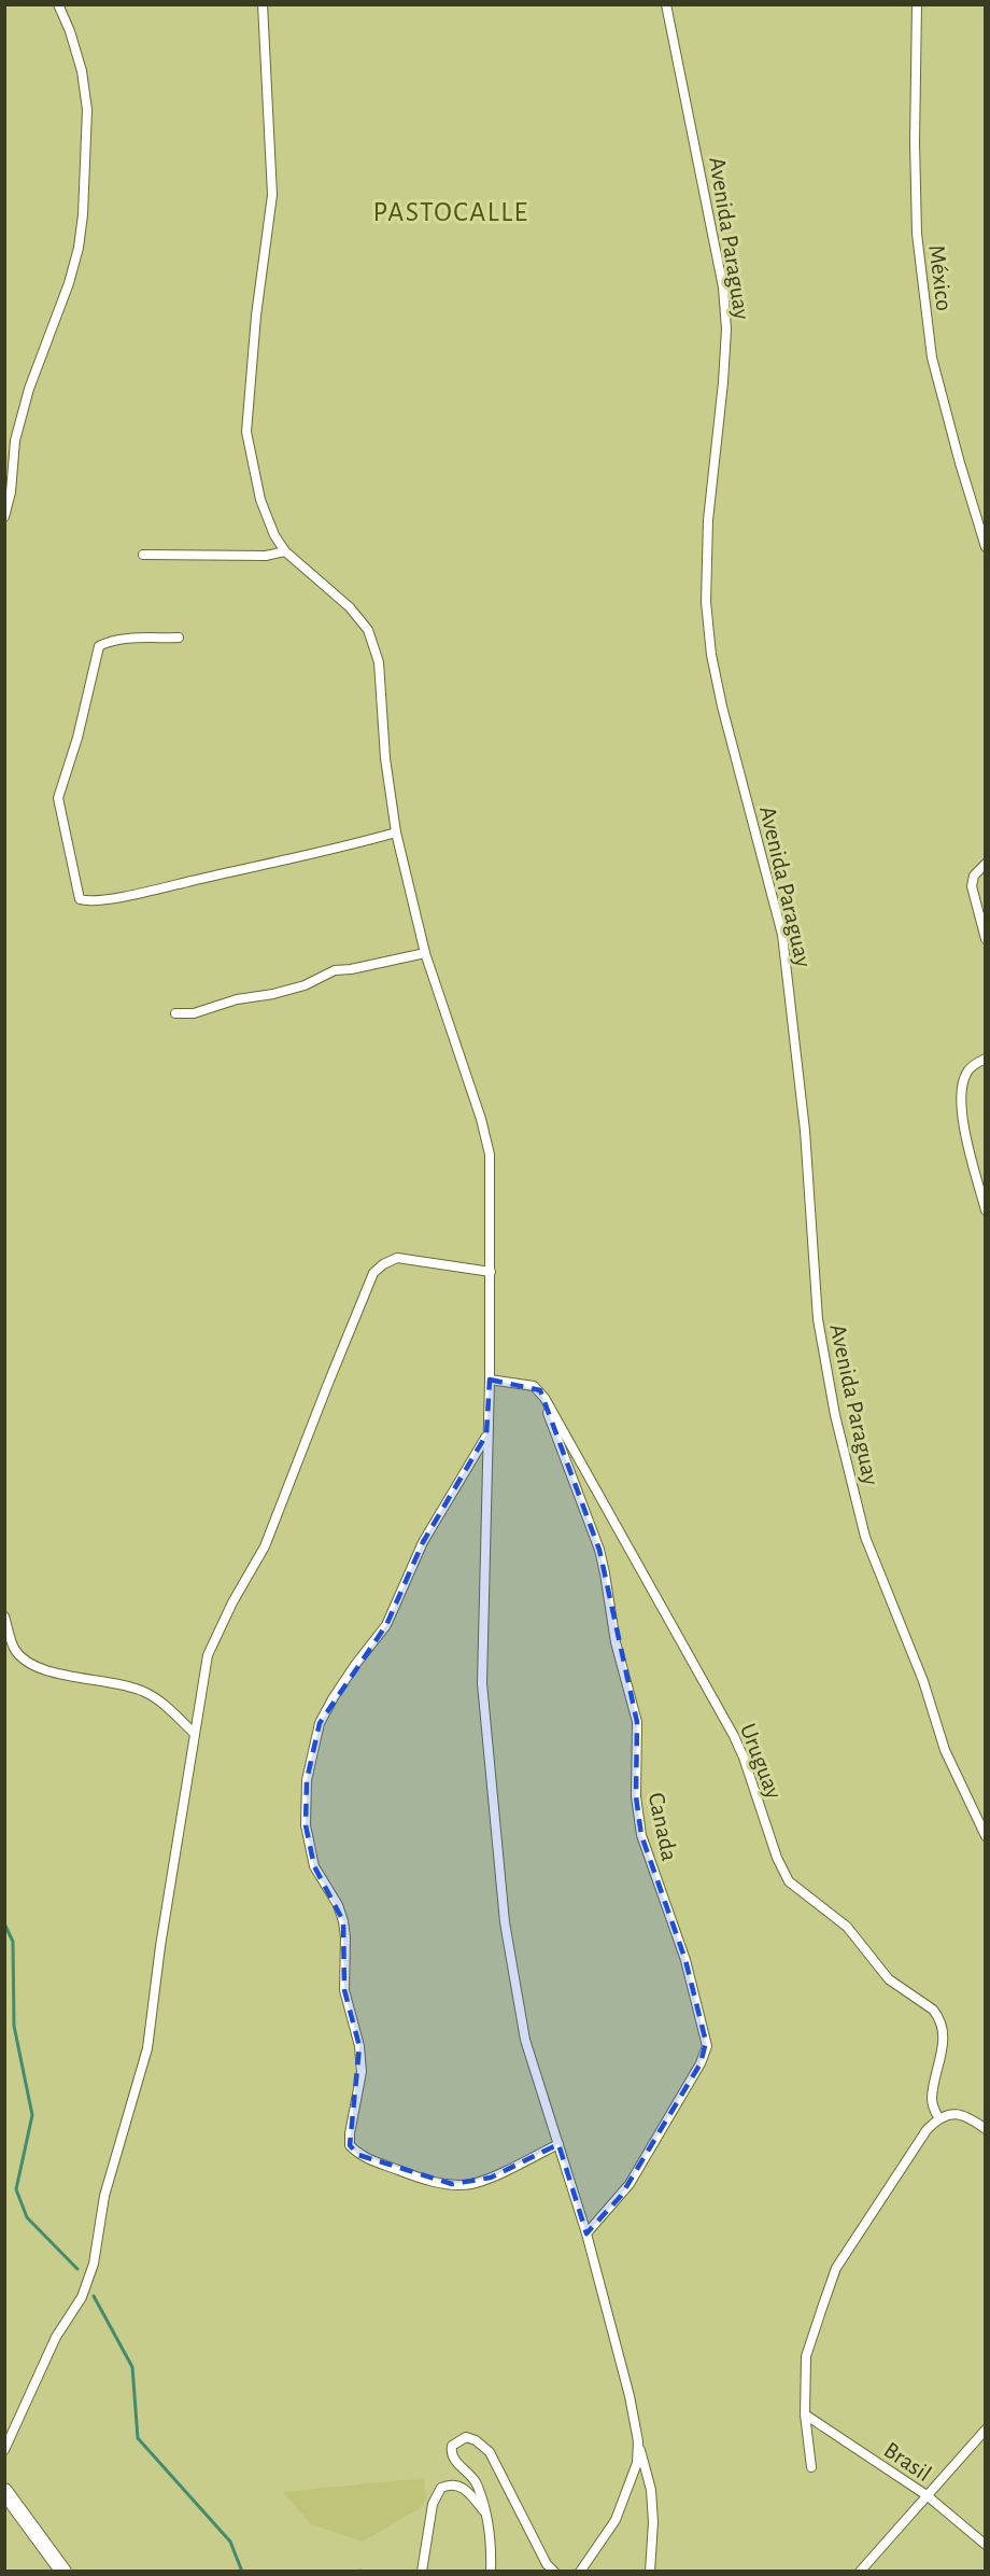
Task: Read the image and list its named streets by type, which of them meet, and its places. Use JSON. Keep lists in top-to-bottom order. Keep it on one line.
{"streets":{"street":["Avenida Paraguay","México","Uruguay","Canada","Brasil"]},"crossings":[["Uruguay","Canada"]],"districts":["PASTOCALLE"]}
